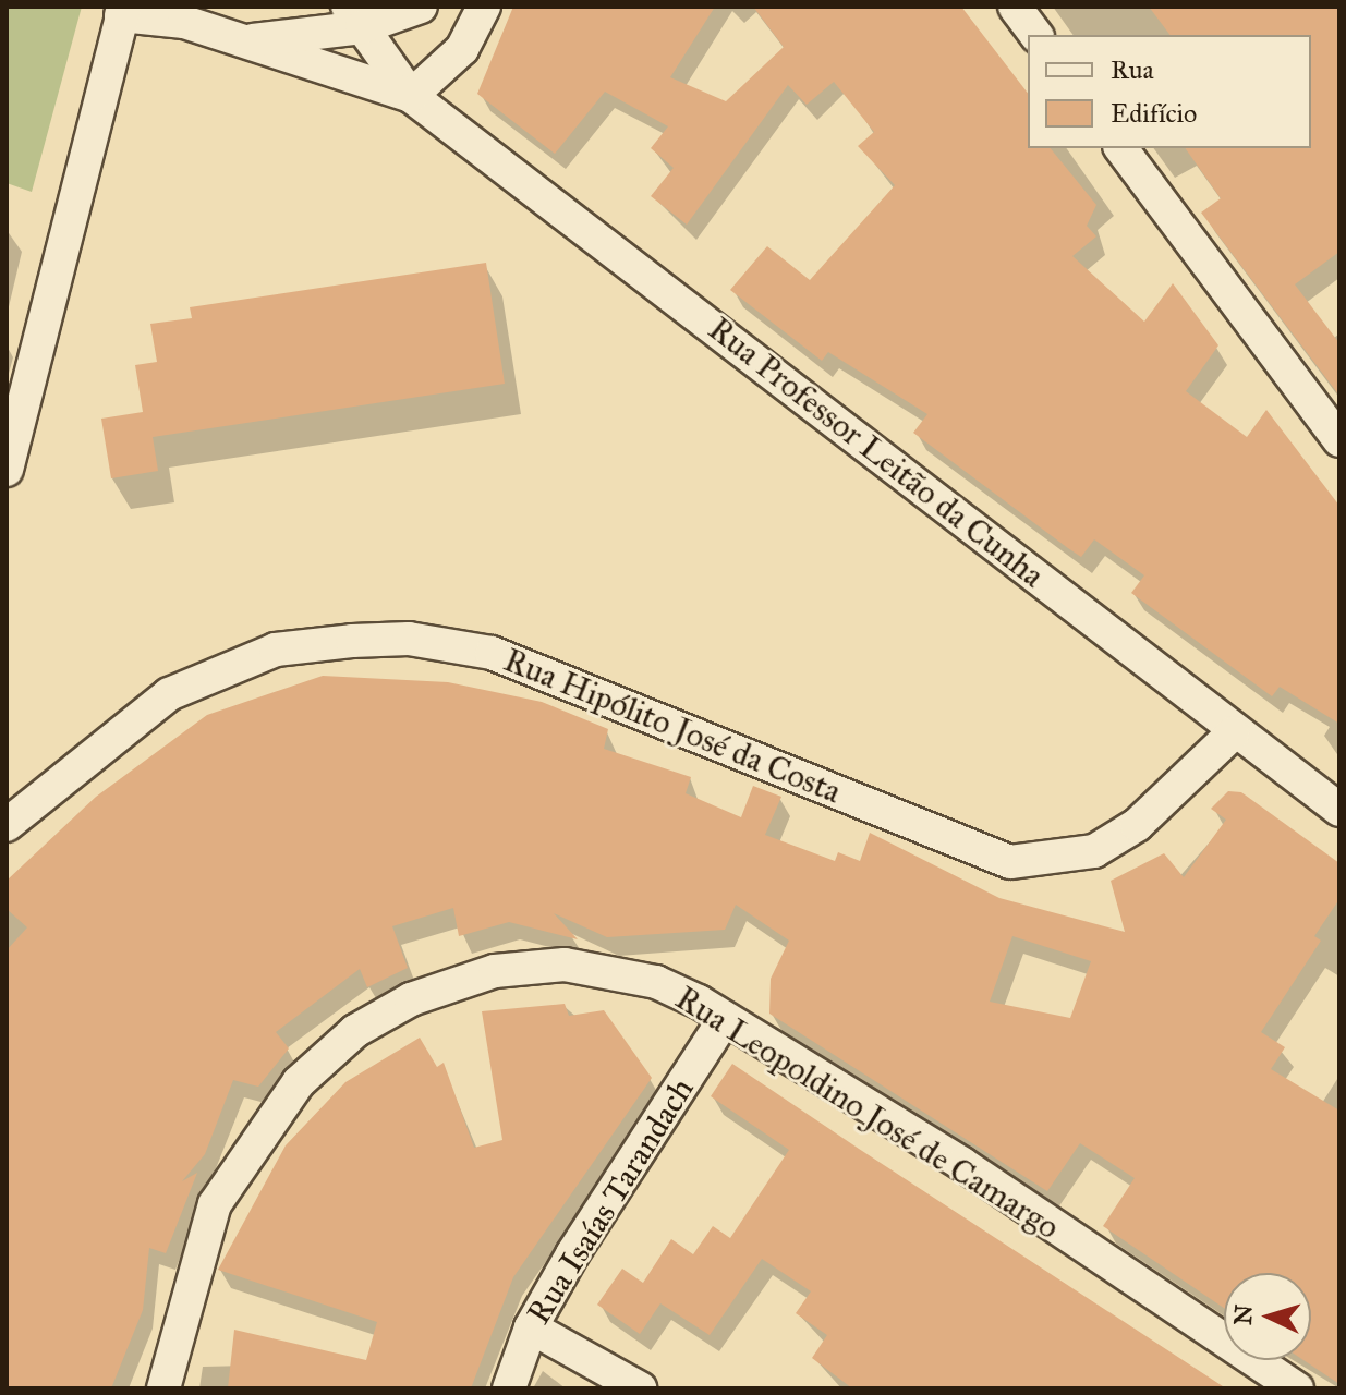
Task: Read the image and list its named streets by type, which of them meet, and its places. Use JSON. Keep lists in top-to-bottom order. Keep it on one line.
{"streets":{"street":["Rua Professor Leitão da Cunha","Rua Hipólito José da Costa","Rua Leopoldino José de Camargo","Rua Isaías Tarandach"]},"crossings":[["Rua Professor Leitão da Cunha","Rua Hipólito José da Costa"],["Rua Leopoldino José de Camargo","Rua Isaías Tarandach"]],"legend":["Rua","Edifício"],"north":"left"}
